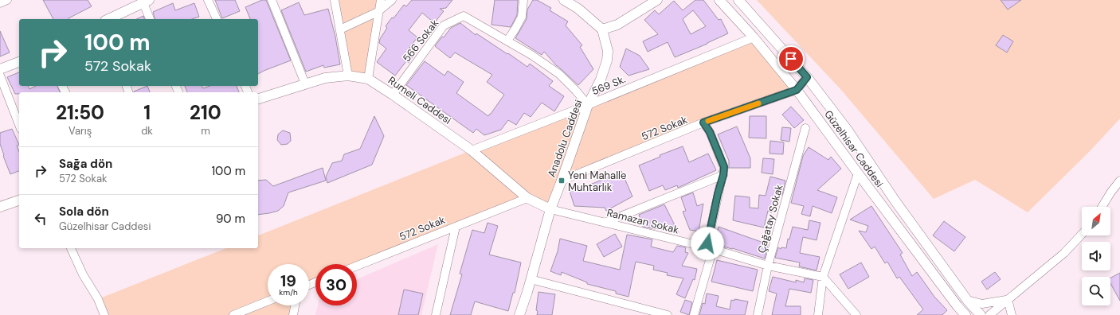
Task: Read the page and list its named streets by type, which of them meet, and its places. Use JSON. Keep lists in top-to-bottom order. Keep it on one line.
{"streets":{"street":["566 Sokak","569 Sk.","Rumeli Caddesi","572 Sokak","Anadolu Caddesi","Güzelhisar Caddesi","Çağatay Sokak","Ramazan Sokak"]},"crossings":[["566 Sokak","Rumeli Caddesi"],["569 Sk.","Rumeli Caddesi"],["569 Sk.","Anadolu Caddesi"],["569 Sk.","Güzelhisar Caddesi"],["Rumeli Caddesi","572 Sokak"],["Rumeli Caddesi","Anadolu Caddesi"],["Rumeli Caddesi","Ramazan Sokak"],["572 Sokak","Anadolu Caddesi"],["572 Sokak","Güzelhisar Caddesi"],["Anadolu Caddesi","Ramazan Sokak"],["Çağatay Sokak","Ramazan Sokak"]],"places":{"transit":["Yeni Mahalle Muhtarlık"]},"north":"top right","page":{"turn":["100 m","572 Sokak"],"eta":["21:50","Varış","1","dk","210","m"],"list":[{"name":"Sağa dön","note":"572 Sokak","value":"100 m"},{"name":"Sola dön","note":"Güzelhisar Caddesi","value":"90 m"}],"speed":"19 km/h","limit":"30"}}
